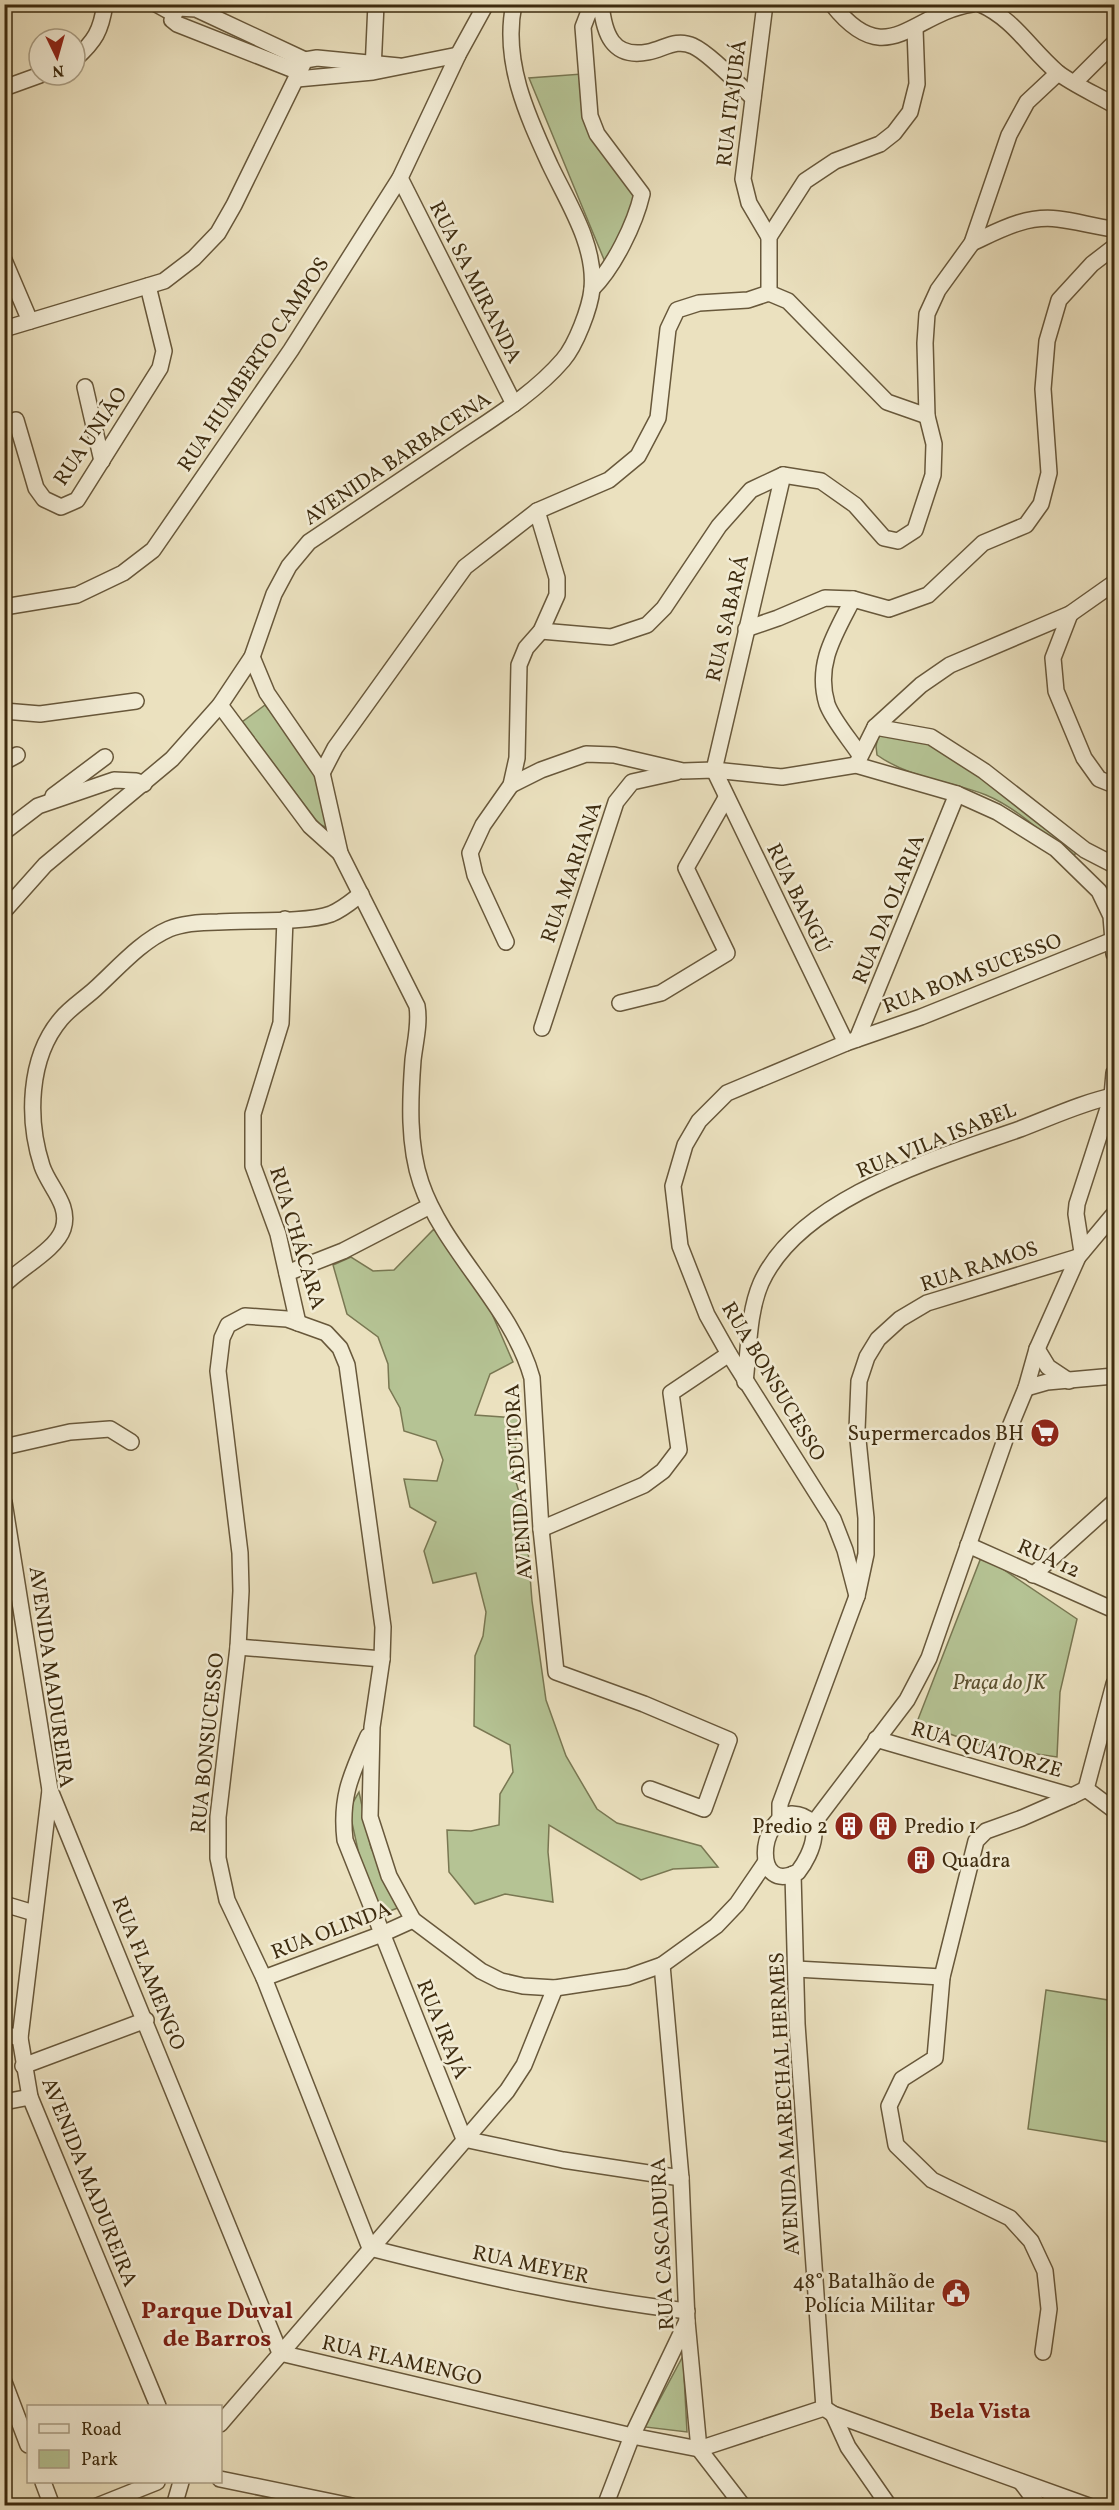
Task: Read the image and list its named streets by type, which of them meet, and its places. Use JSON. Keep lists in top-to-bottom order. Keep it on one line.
{"streets":{"street":["RUA ITAJUBÁ","RUA SA MIRANDA","RUA HUMBERTO CAMPOS","RUA UNIÃO","AVENIDA BARBACENA","RUA SABARÁ","RUA MARIANA","RUA BANGÚ","RUA DA OLARIA","RUA BOM SUCESSO","RUA VILA ISABEL","RUA CHÁCARA","RUA RAMOS","RUA BONSUCESSO","AVENIDA ADUTORA","RUA 12","AVENIDA MADUREIRA","RUA QUATORZE","RUA OLINDA","RUA FLAMENGO","RUA IRAJÁ","AVENIDA MARECHAL HERMES","RUA CASCADURA","RUA MEYER"]},"crossings":[["RUA SA MIRANDA","RUA HUMBERTO CAMPOS"],["RUA SA MIRANDA","AVENIDA BARBACENA"],["RUA SABARÁ","RUA BANGÚ"],["RUA BANGÚ","RUA DA OLARIA"],["RUA BANGÚ","RUA BOM SUCESSO"],["RUA BANGÚ","RUA BONSUCESSO"],["RUA DA OLARIA","RUA BOM SUCESSO"],["RUA DA OLARIA","RUA BONSUCESSO"],["RUA BOM SUCESSO","RUA BONSUCESSO"],["RUA VILA ISABEL","RUA BONSUCESSO"],["RUA CHÁCARA","RUA BONSUCESSO"],["RUA CHÁCARA","RUA IRAJÁ"],["RUA RAMOS","RUA BONSUCESSO"],["RUA BONSUCESSO","RUA OLINDA"],["RUA BONSUCESSO","RUA MEYER"],["AVENIDA MADUREIRA","RUA FLAMENGO"],["RUA OLINDA","RUA IRAJÁ"],["RUA FLAMENGO","AVENIDA MARECHAL HERMES"],["RUA FLAMENGO","RUA CASCADURA"],["RUA CASCADURA","RUA MEYER"]],"districts":["Parque Duval de Barros","Bela Vista"],"parks":["Praça do JK"],"places":{"supermarket":["Supermercados BH"],"building":["Predio 2","Predio 1","Quadra"],"public building":["48° Batalhão de Polícia Militar"]},"legend":["Road","Park"],"north":"bottom"}
